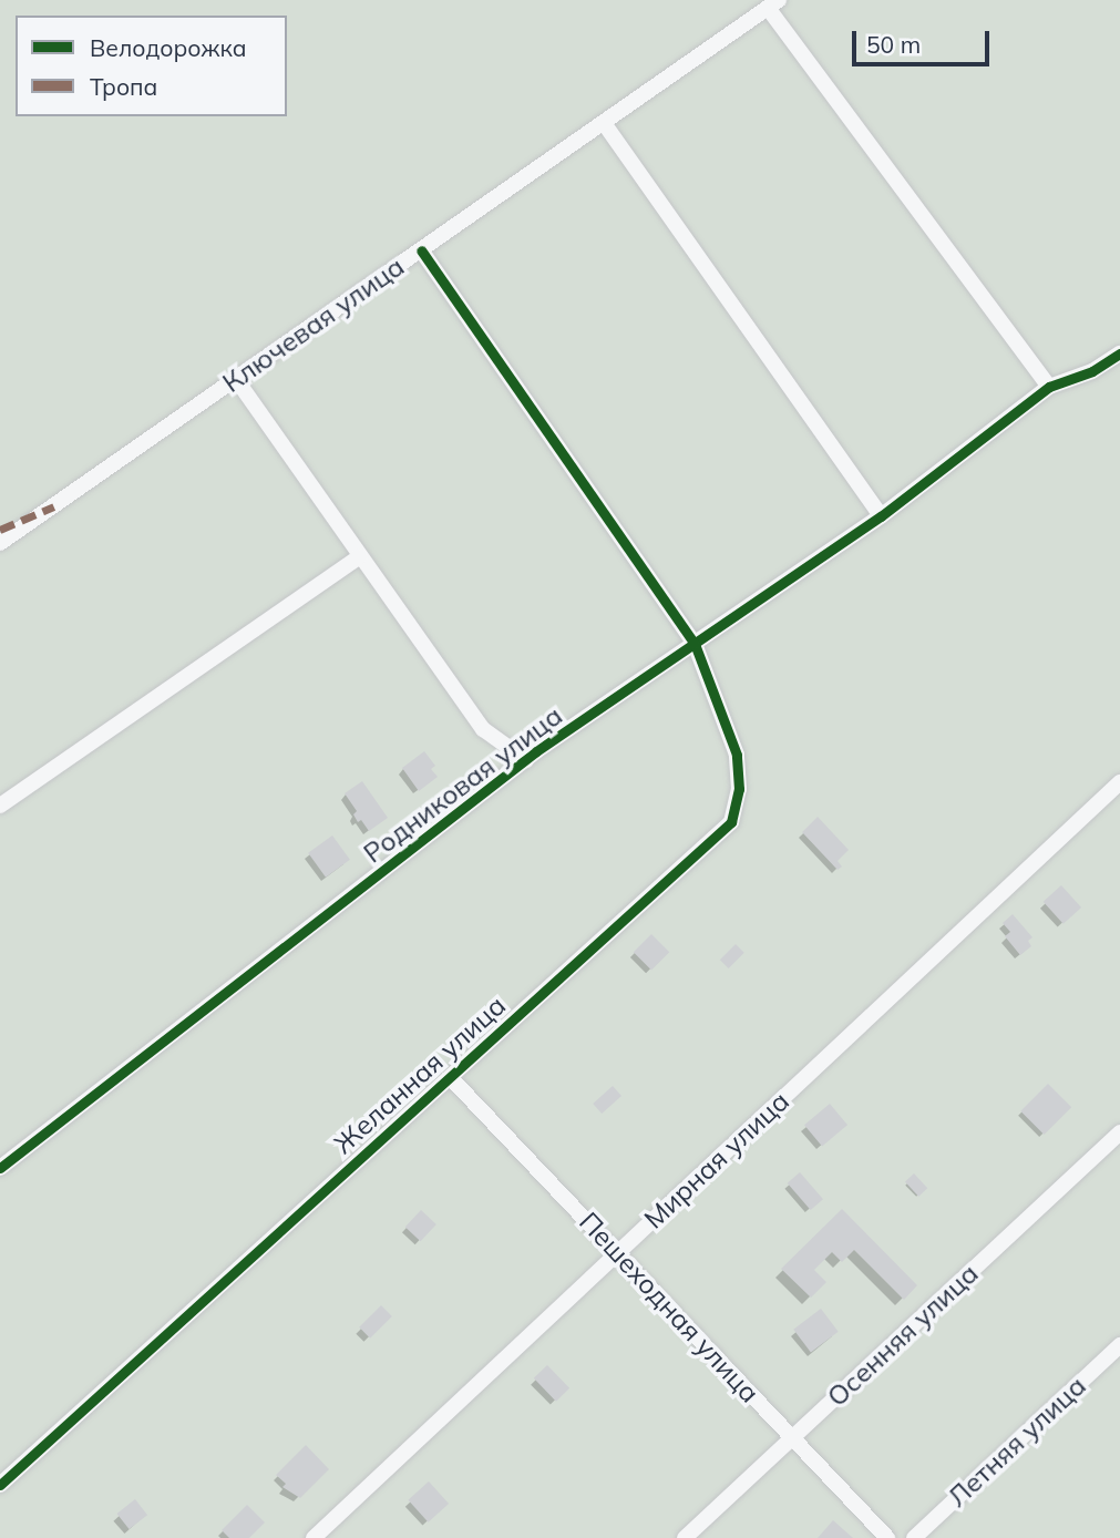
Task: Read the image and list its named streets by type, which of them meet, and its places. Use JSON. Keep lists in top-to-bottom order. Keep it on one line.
{"streets":{"street":["Ключевая улица","Родниковая улица","Желанная улица","Мирная улица","Пешеходная улица","Осенняя улица","Летняя улица"]},"crossings":[["Ключевая улица","Желанная улица"],["Родниковая улица","Желанная улица"],["Желанная улица","Пешеходная улица"],["Мирная улица","Пешеходная улица"],["Пешеходная улица","Осенняя улица"]],"legend":["Велодорожка","Тропа"],"scale_bar":"50 m"}
